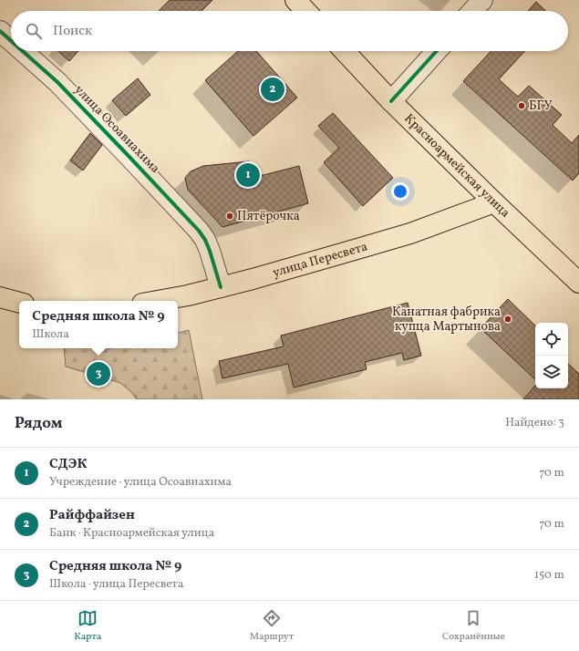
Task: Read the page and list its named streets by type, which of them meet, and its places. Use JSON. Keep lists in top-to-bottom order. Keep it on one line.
{"streets":{"main road":["Красноармейская улица","улица Пересвета"],"street":["улица Осоавиахима"]},"crossings":[["улица Осоавиахима","улица Пересвета"],["Красноармейская улица","улица Пересвета"]],"places":["БГУ","Пятёрочка","Канатная фабрика купца Мартынова"],"page":{"search":"Поиск","pins":["2","1","3"],"popup":["Средняя школа № 9","Школа"],"heading":["Рядом","Найдено: 3"],"list":[{"mark":"1","name":"СДЭК","note":"Учреждение · улица Осоавиахима","value":"70 m"},{"mark":"2","name":"Райффайзен","note":"Банк · Красноармейская улица","value":"70 m"},{"mark":"3","name":"Средняя школа № 9","note":"Школа · улица Пересвета","value":"150 m"}],"nav":["Карта","Маршрут","Сохранённые"]}}
